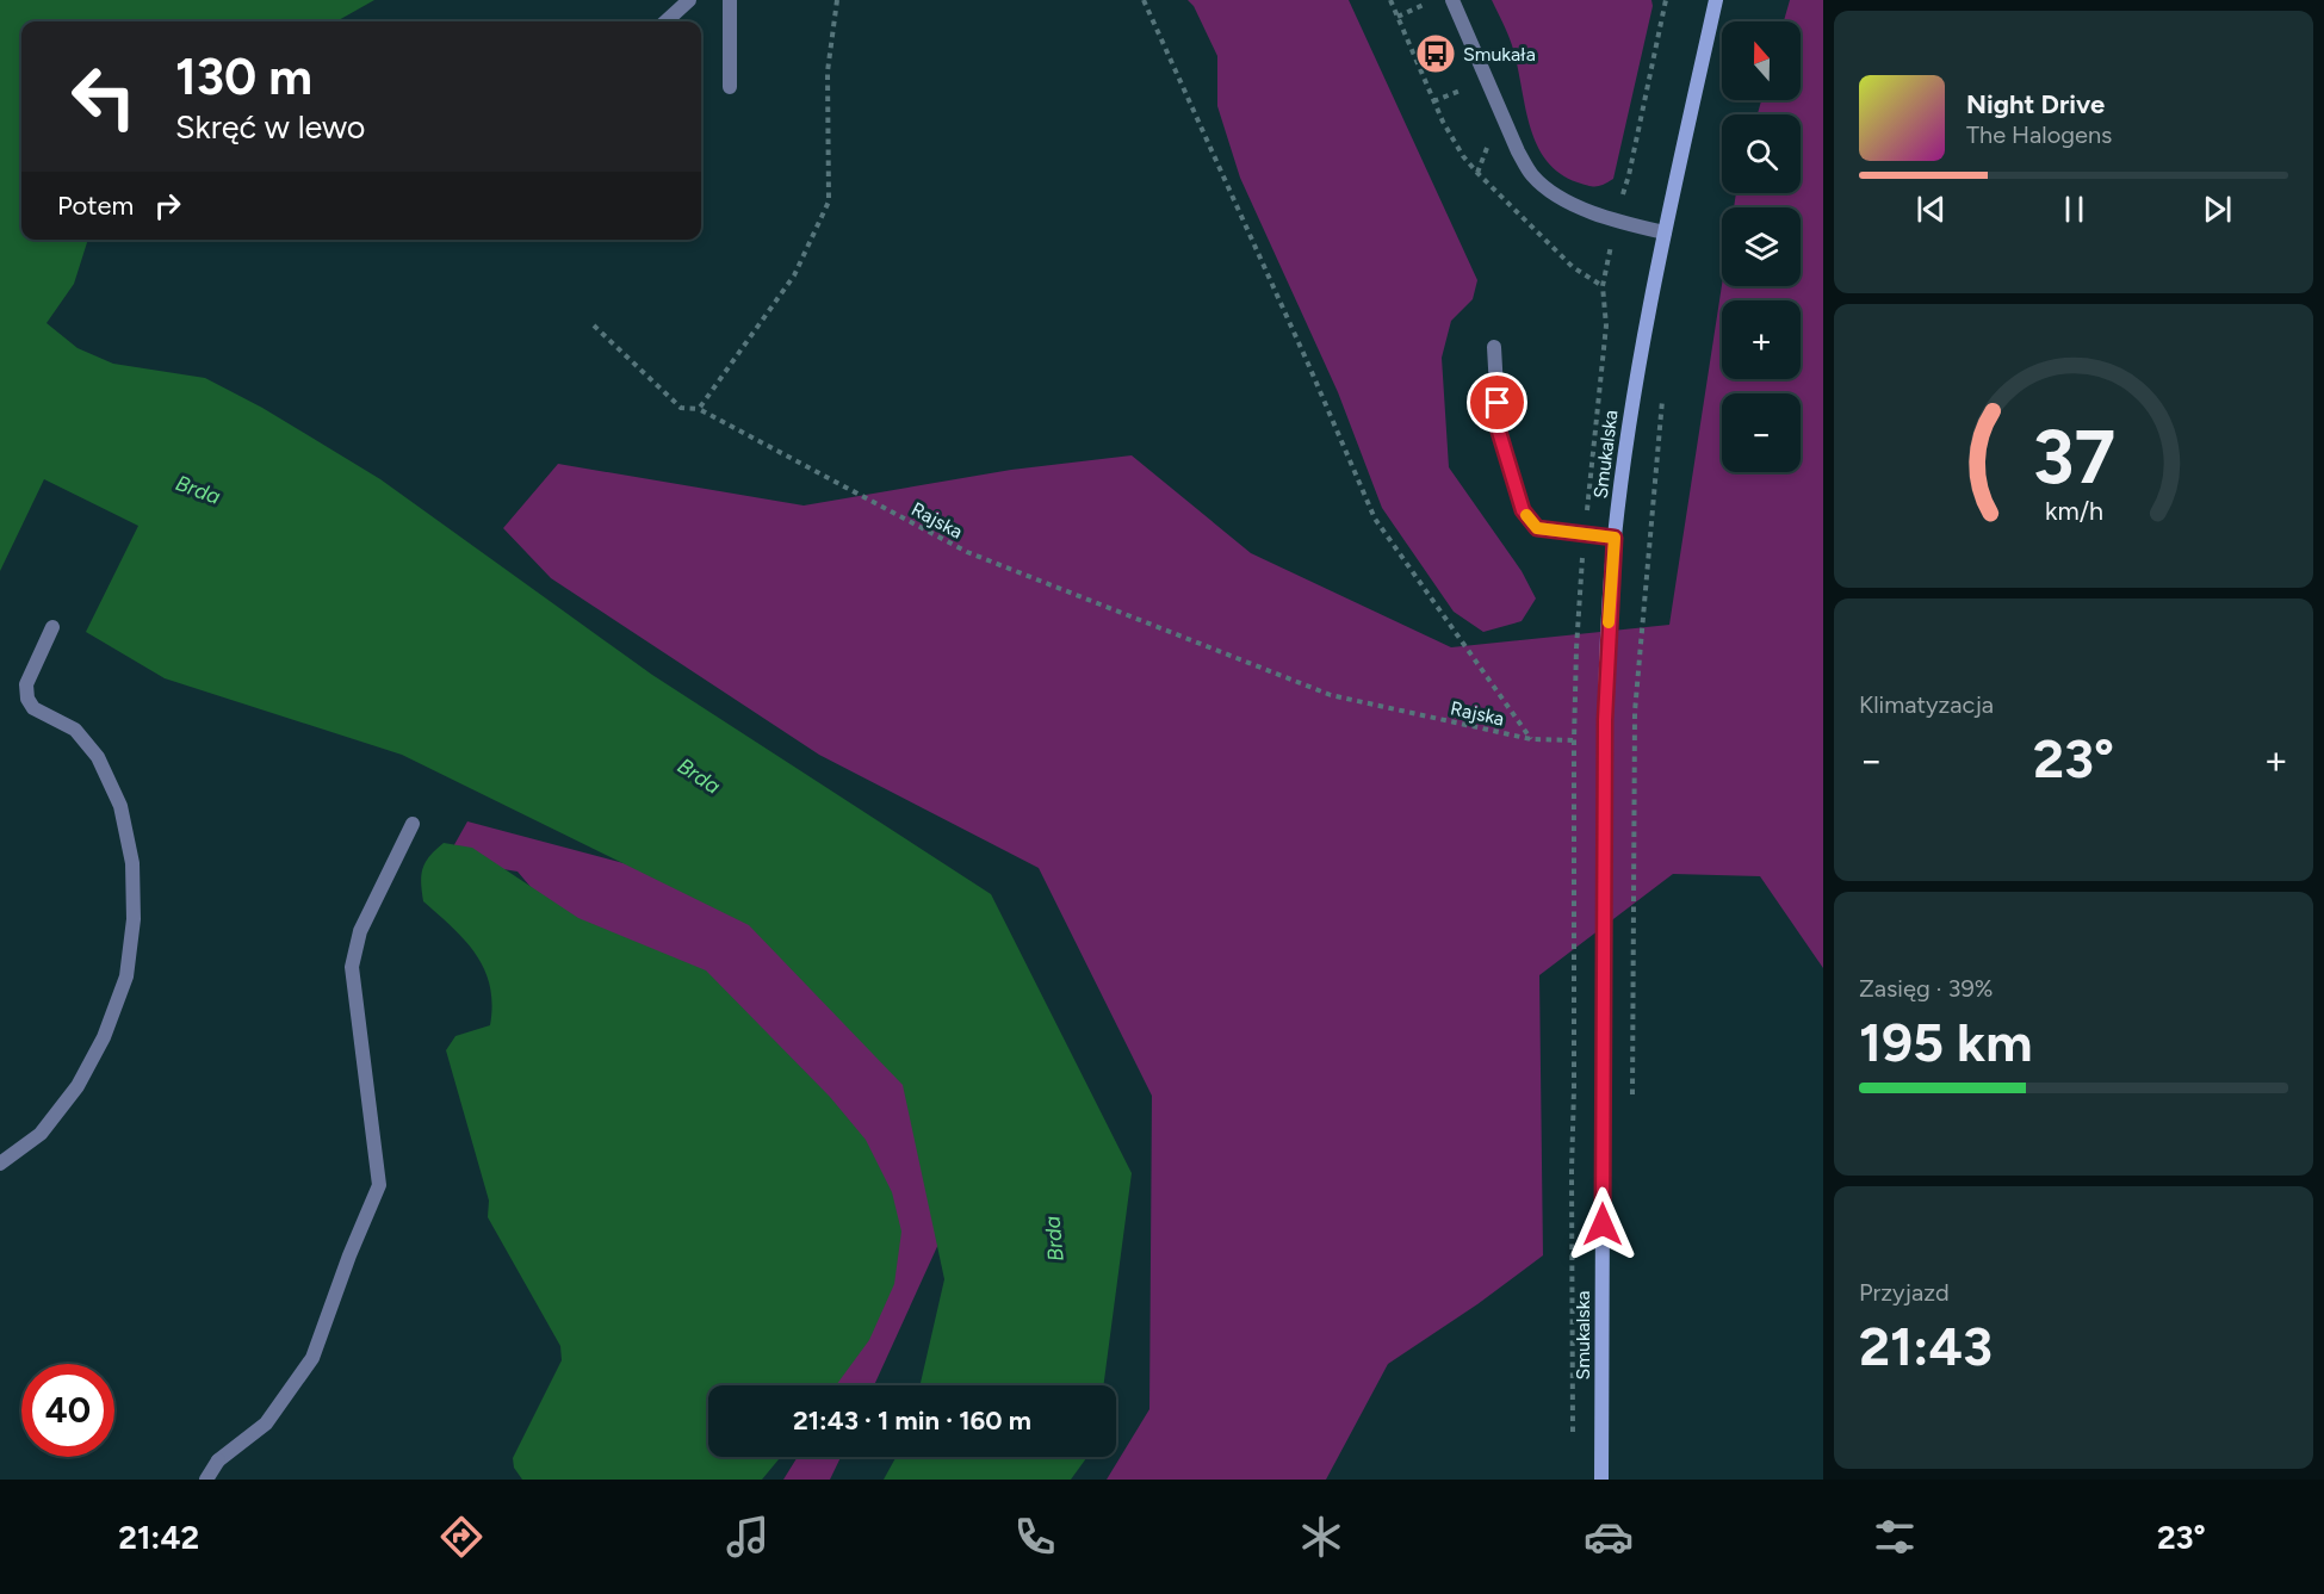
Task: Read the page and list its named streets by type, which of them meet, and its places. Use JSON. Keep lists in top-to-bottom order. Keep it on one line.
{"streets":{"street":["Smukalska"],"path":["Rajska"]},"crossings":[["Smukalska","Rajska"]],"water":["Brda"],"places":{"bus stop":["Smukała"]},"north":"top","page":{"map_buttons":["+","−"],"turn":["130 m","Skręć w lewo"],"song":["Night Drive","The Halogens"],"then":"Potem","tile":["Klimatyzacja",["Zasięg · 39%","195 km"],["Przyjazd","21:43"]],"heat":["−","23°","+"],"limit":"40","trip":"21:43 · 1 min · 160 m","tabs":["21:42","23°"],"gauge":["37","km/h"]}}
